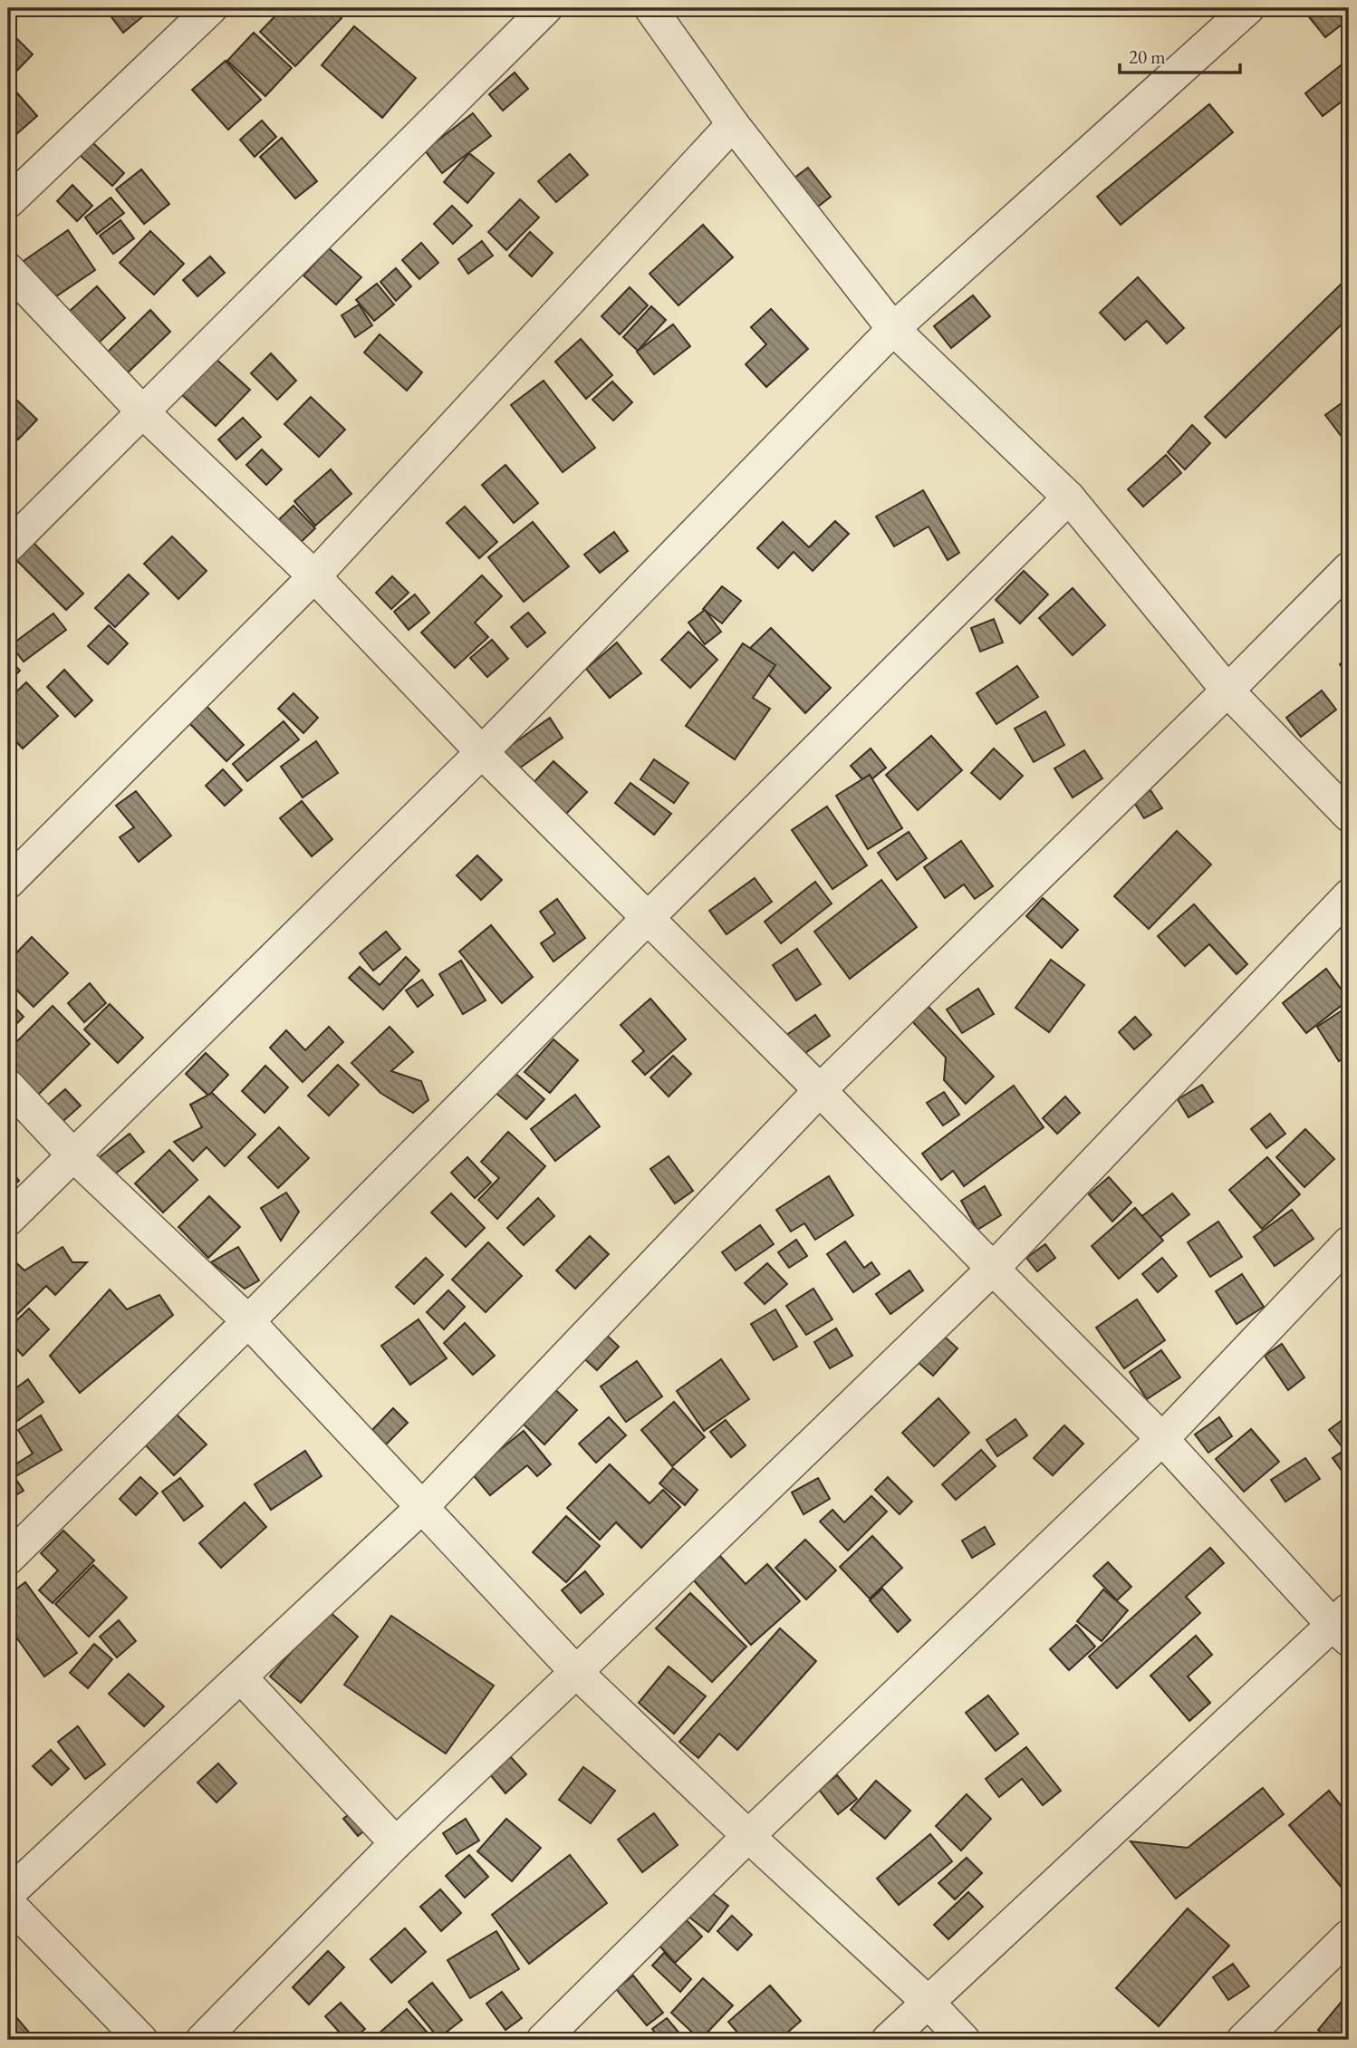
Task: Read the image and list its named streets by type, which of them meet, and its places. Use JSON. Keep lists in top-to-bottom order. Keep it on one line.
{"scale_bar":"20 m"}
